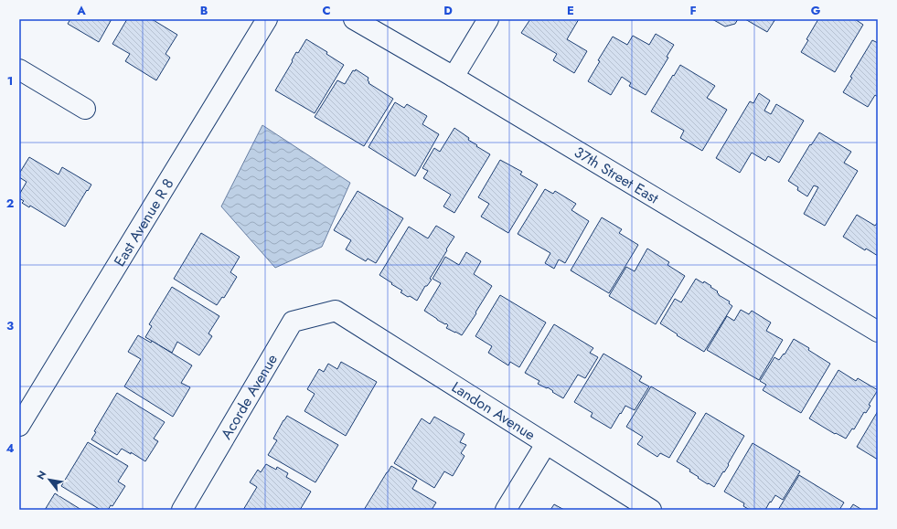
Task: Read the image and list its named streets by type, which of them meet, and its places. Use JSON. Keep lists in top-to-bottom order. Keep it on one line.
{"streets":{"street":["37th Street East","East Avenue R 8","Acorde Avenue","Landon Avenue"]},"crossings":[["Acorde Avenue","Landon Avenue"]],"north":"top left","grid":{"columns":["A","B","C","D","E","F","G"],"rows":["1","2","3","4"]}}
